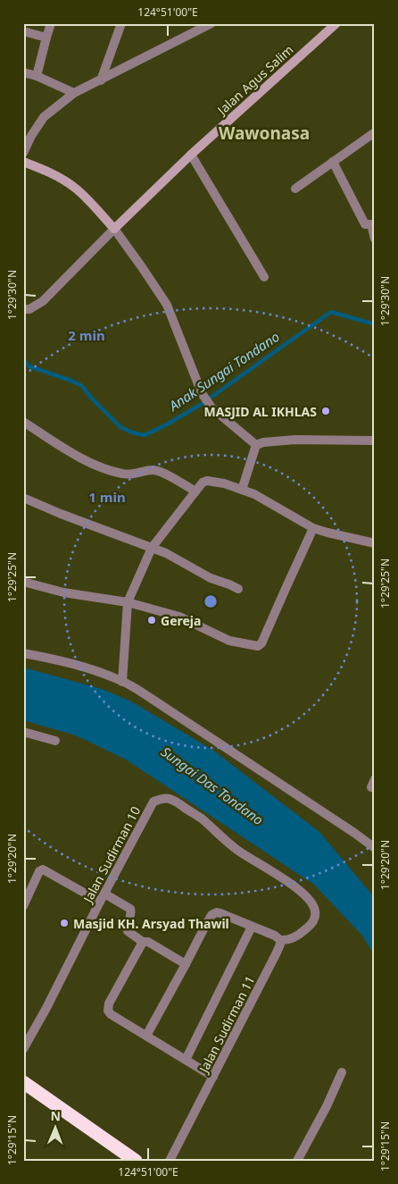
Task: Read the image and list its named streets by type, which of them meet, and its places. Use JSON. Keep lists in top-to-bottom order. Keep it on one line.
{"streets":{"street":["Jalan Agus Salim","Jalan Sudirman 10","Jalan Sudirman 11"]},"crossings":[["Jalan Sudirman 10","Jalan Sudirman 11"]],"districts":["Wawonasa"],"water":["Anak Sungai Tondano","Sungai Das Tondano"],"places":["MASJID AL IKHLAS","Gereja","Masjid KH. Arsyad Thawil"],"north":"top","coordinates":["124°51'00\"E","1°29'30\"N","1°29'25\"N","1°29'20\"N","1°29'15\"N"],"rings":["2 min","1 min"]}
